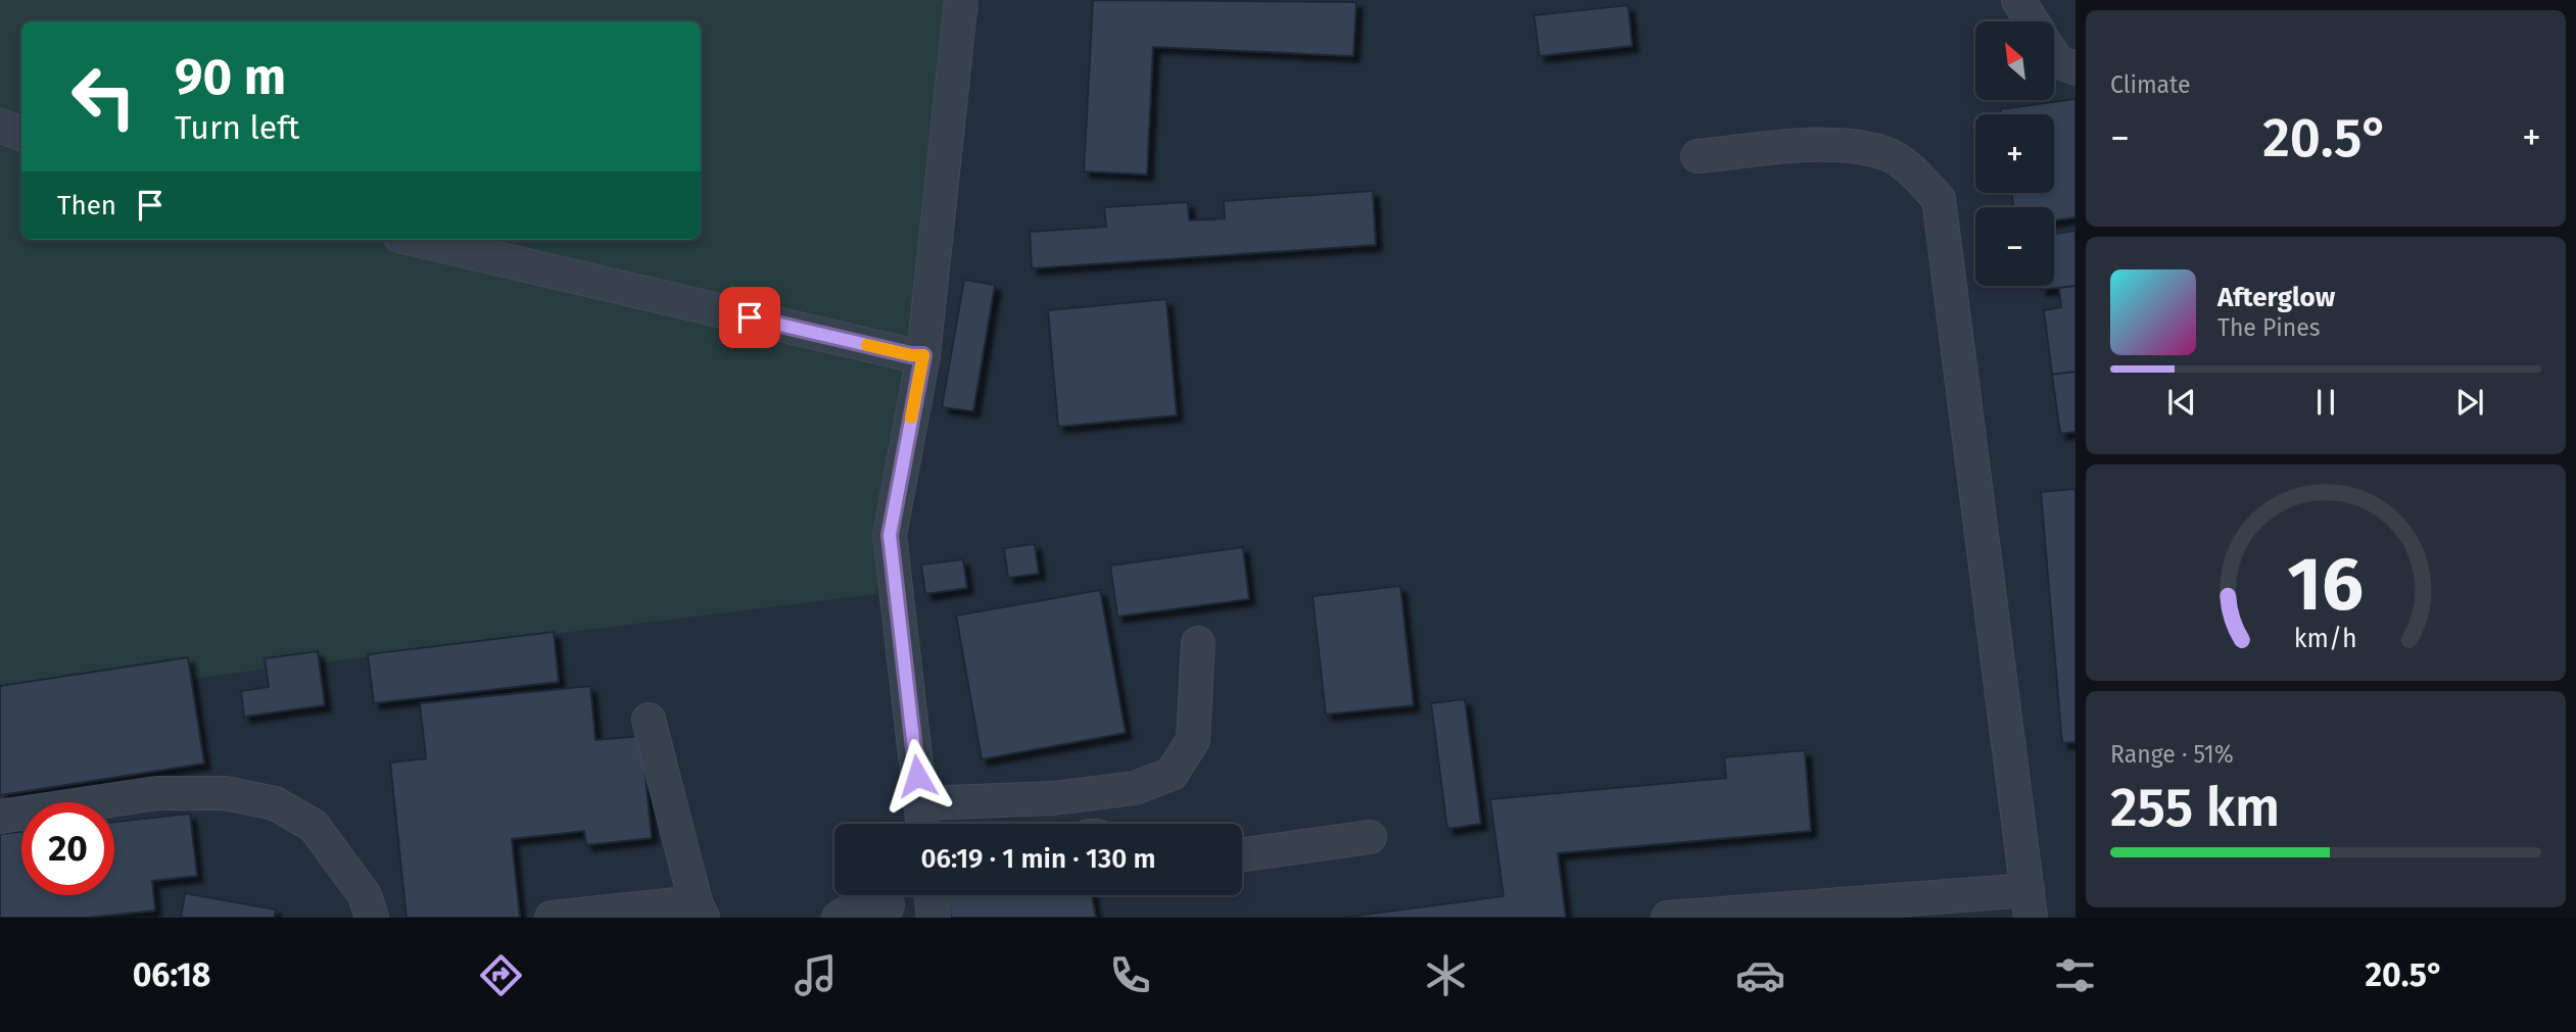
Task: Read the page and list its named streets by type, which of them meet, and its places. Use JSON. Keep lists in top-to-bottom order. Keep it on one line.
{"north":"top left","page":{"tile":["Climate",["Range · 51%","255 km"]],"map_buttons":["+","−"],"turn":["90 m","Turn left"],"heat":["−","20.5°","+"],"then":"Then","song":["Afterglow","The Pines"],"limit":"20","trip":"06:19 · 1 min · 130 m","tabs":["06:18","20.5°"],"gauge":["16","km/h"]}}
